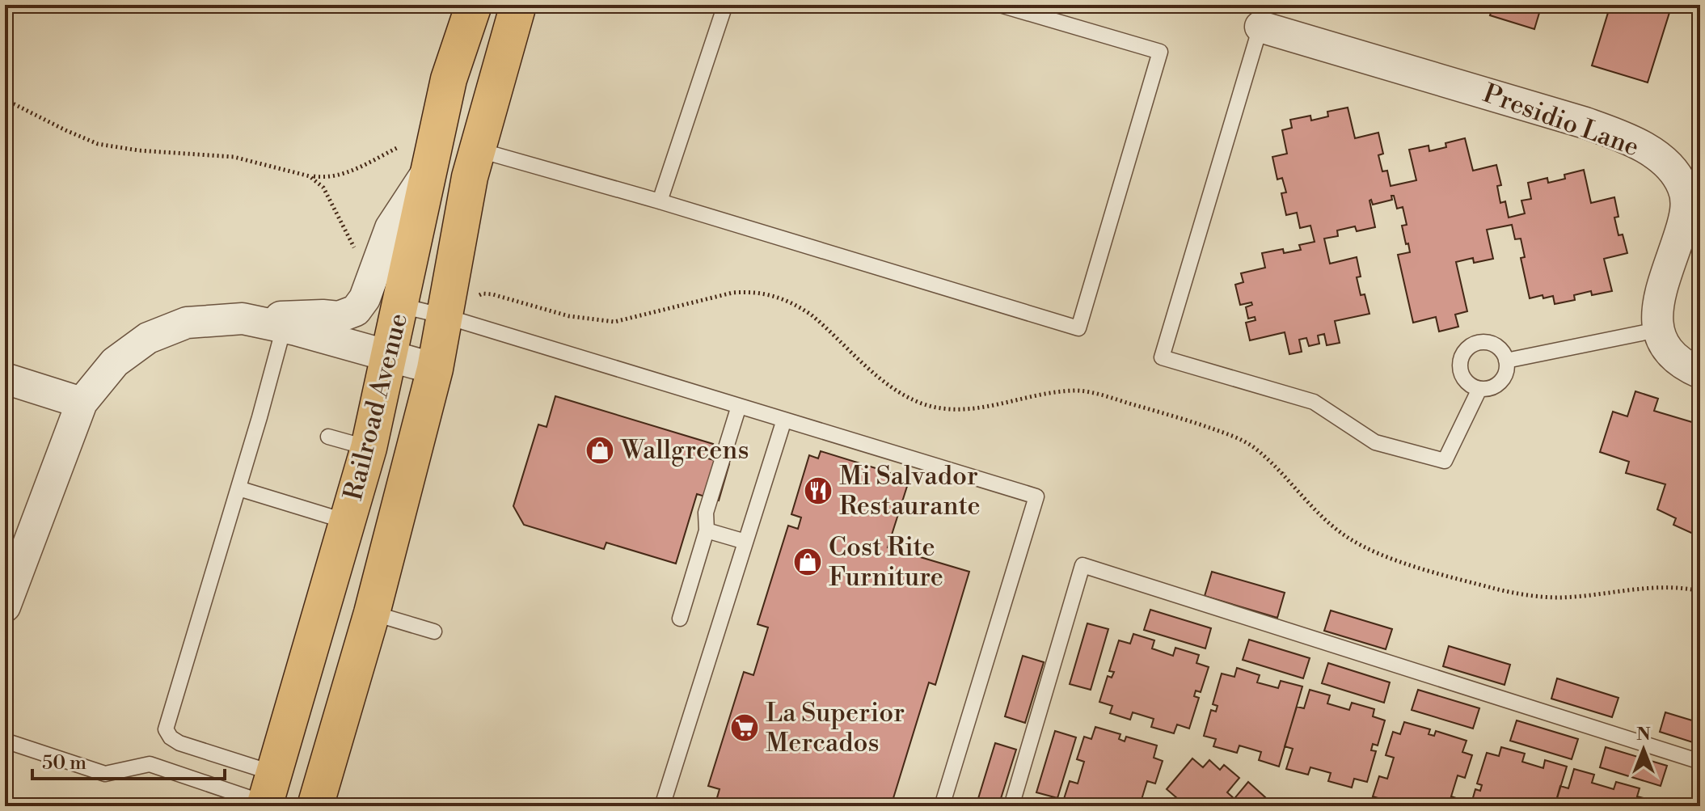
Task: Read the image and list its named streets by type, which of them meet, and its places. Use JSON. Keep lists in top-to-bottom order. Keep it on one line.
{"streets":{"highway":["Railroad Avenue"],"street":["Presidio Lane"]},"places":{"shop":["Wallgreens","Cost Rite Furniture"],"restaurant":["Mi Salvador Restaurante"],"supermarket":["La Superior Mercados"]},"scale_bar":"50 m","north":"top"}
